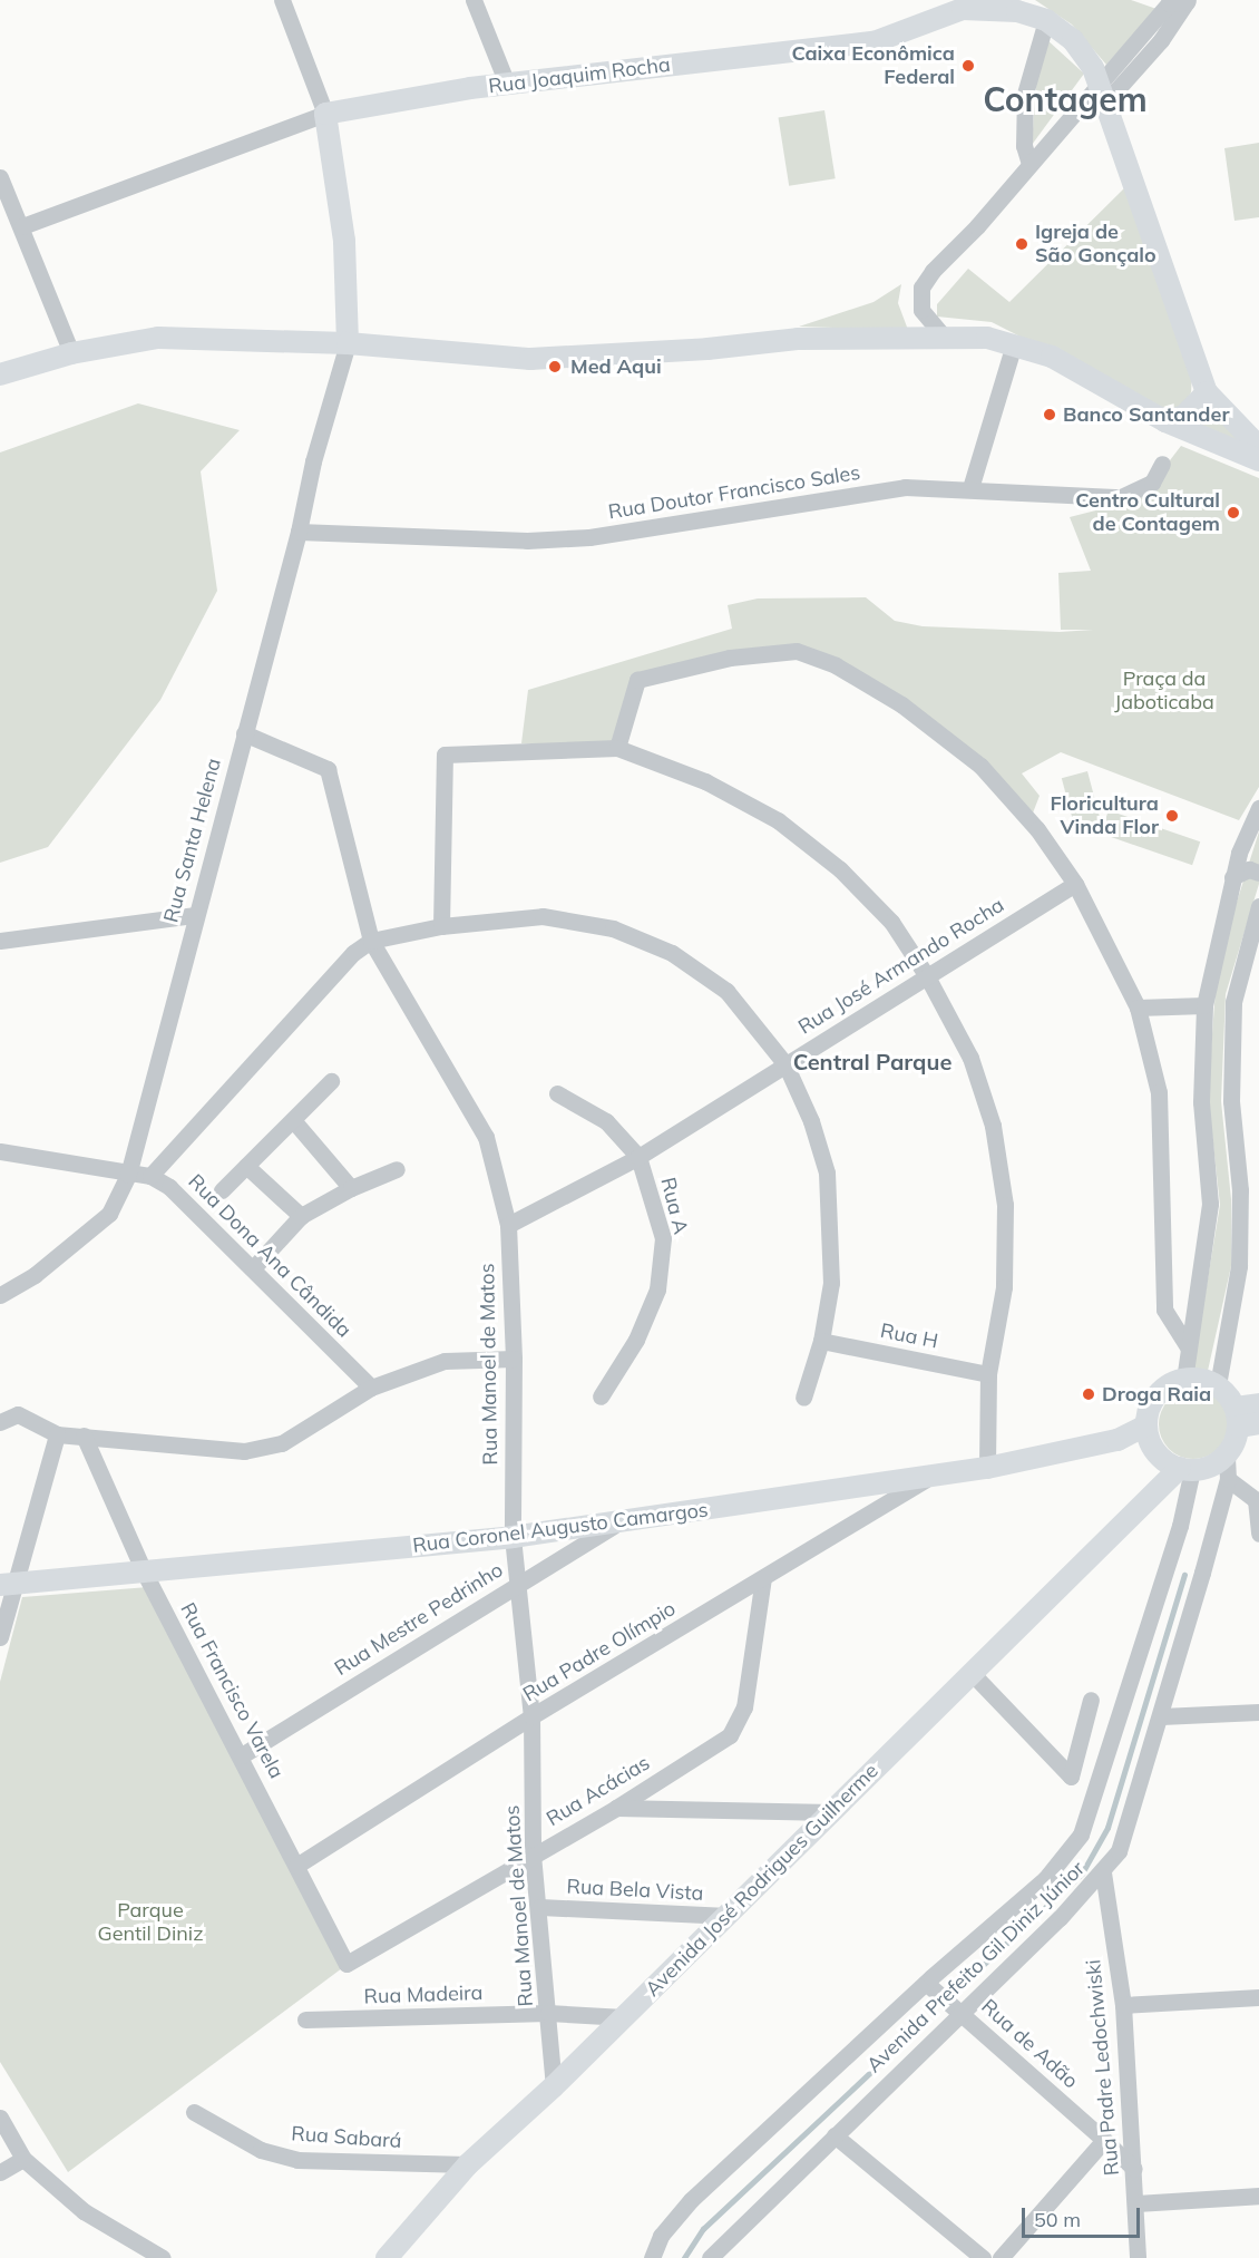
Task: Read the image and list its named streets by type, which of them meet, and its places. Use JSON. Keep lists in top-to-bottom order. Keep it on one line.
{"streets":{"main road":["Rua Joaquim Rocha","Rua Coronel Augusto Camargos","Avenida José Rodrigues Guilherme"],"street":["Rua Doutor Francisco Sales","Rua Santa Helena","Rua José Armando Rocha","Rua A","Rua Dona Ana Cândida","Rua H","Rua Manoel de Matos","Rua Mestre Pedrinho","Rua Padre Olímpio","Rua Francisco Varela","Rua Acácias","Rua Bela Vista","Avenida Prefeito Gil Diniz Júnior","Rua Madeira","Rua de Adão","Rua Padre Ledochwiski","Rua Sabará"]},"crossings":[["Rua Doutor Francisco Sales","Rua Santa Helena"],["Rua Santa Helena","Rua Manoel de Matos"],["Rua José Armando Rocha","Rua A"],["Rua José Armando Rocha","Rua Manoel de Matos"],["Rua Manoel de Matos","Rua Coronel Augusto Camargos"],["Rua Manoel de Matos","Rua Mestre Pedrinho"],["Rua Manoel de Matos","Rua Padre Olímpio"],["Rua Manoel de Matos","Rua Acácias"],["Rua Manoel de Matos","Avenida José Rodrigues Guilherme"],["Rua Manoel de Matos","Rua Bela Vista"],["Rua Manoel de Matos","Rua Madeira"],["Rua Coronel Augusto Camargos","Rua Mestre Pedrinho"],["Rua Coronel Augusto Camargos","Rua Padre Olímpio"],["Rua Coronel Augusto Camargos","Rua Francisco Varela"],["Rua Coronel Augusto Camargos","Avenida José Rodrigues Guilherme"],["Rua Coronel Augusto Camargos","Avenida Prefeito Gil Diniz Júnior"],["Rua Mestre Pedrinho","Rua Francisco Varela"],["Rua Padre Olímpio","Rua Francisco Varela"],["Rua Padre Olímpio","Rua Acácias"],["Rua Francisco Varela","Rua Acácias"],["Avenida José Rodrigues Guilherme","Rua Bela Vista"],["Avenida José Rodrigues Guilherme","Avenida Prefeito Gil Diniz Júnior"],["Avenida José Rodrigues Guilherme","Rua Madeira"],["Avenida José Rodrigues Guilherme","Rua Sabará"],["Avenida Prefeito Gil Diniz Júnior","Rua de Adão"],["Avenida Prefeito Gil Diniz Júnior","Rua Padre Ledochwiski"],["Rua de Adão","Rua Padre Ledochwiski"]],"districts":["Contagem","Central Parque"],"parks":["Praça da Jaboticaba","Parque Gentil Diniz"],"places":["Caixa Econômica Federal","Igreja de São Gonçalo","Med Aqui","Banco Santander","Centro Cultural de Contagem","Floricultura Vinda Flor","Droga Raia"],"scale_bar":"50 m"}
